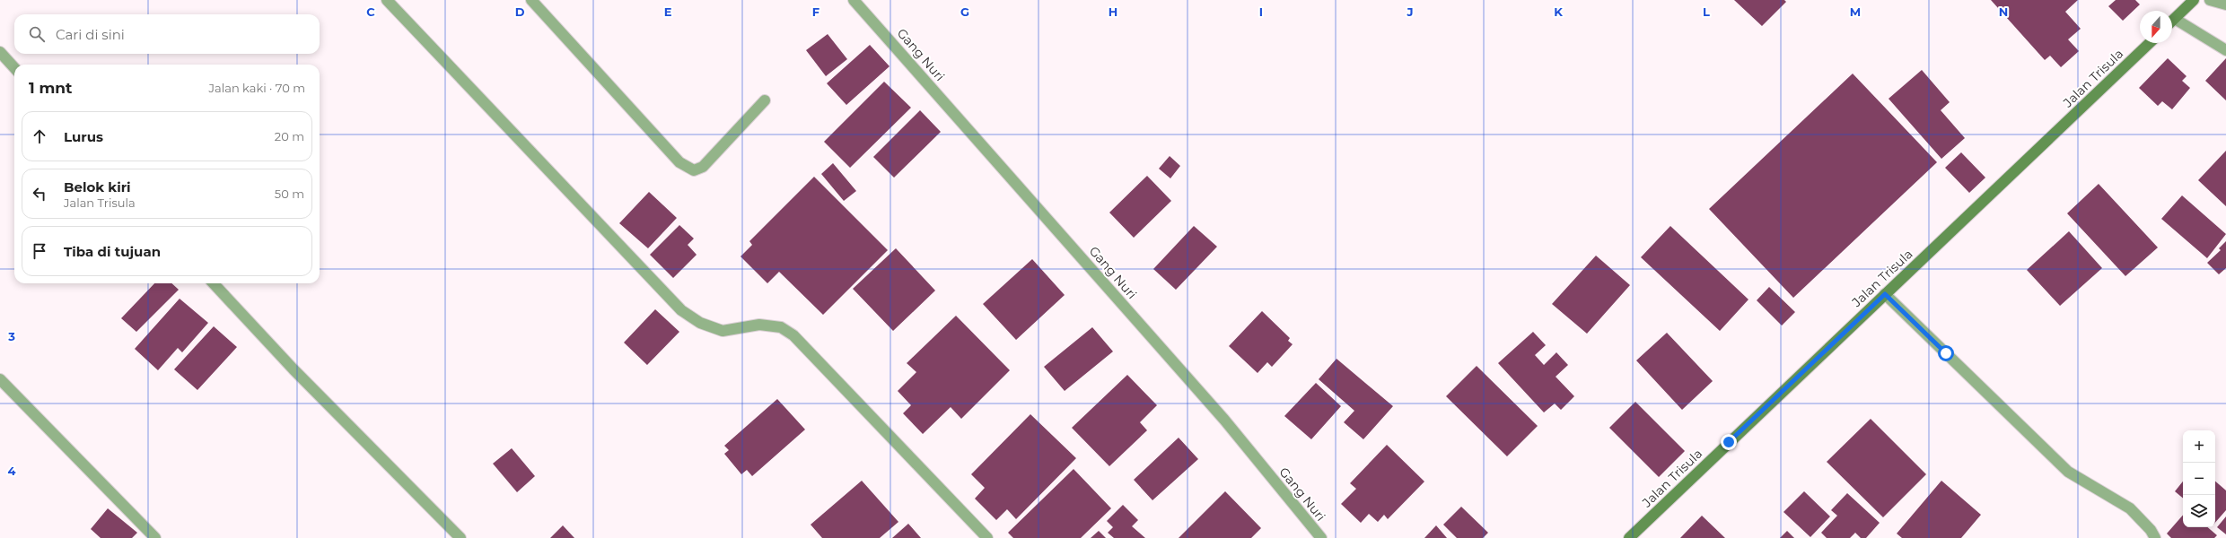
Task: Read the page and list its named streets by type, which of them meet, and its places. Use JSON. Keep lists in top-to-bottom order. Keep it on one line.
{"streets":{"street":["Gang Nuri","Jalan Trisula"]},"north":"bottom","page":{"search":"Cari di sini","heading":["1 mnt","Jalan kaki · 70 m"],"list":[["Lurus","20 m"],["Belok kiri","Jalan Trisula","50 m"],"Tiba di tujuan"],"map_buttons":["+","−"]},"grid":{"columns":["C","D","E","F","G","H","I","J","K","L","M","N"],"rows":["3","4"]}}
